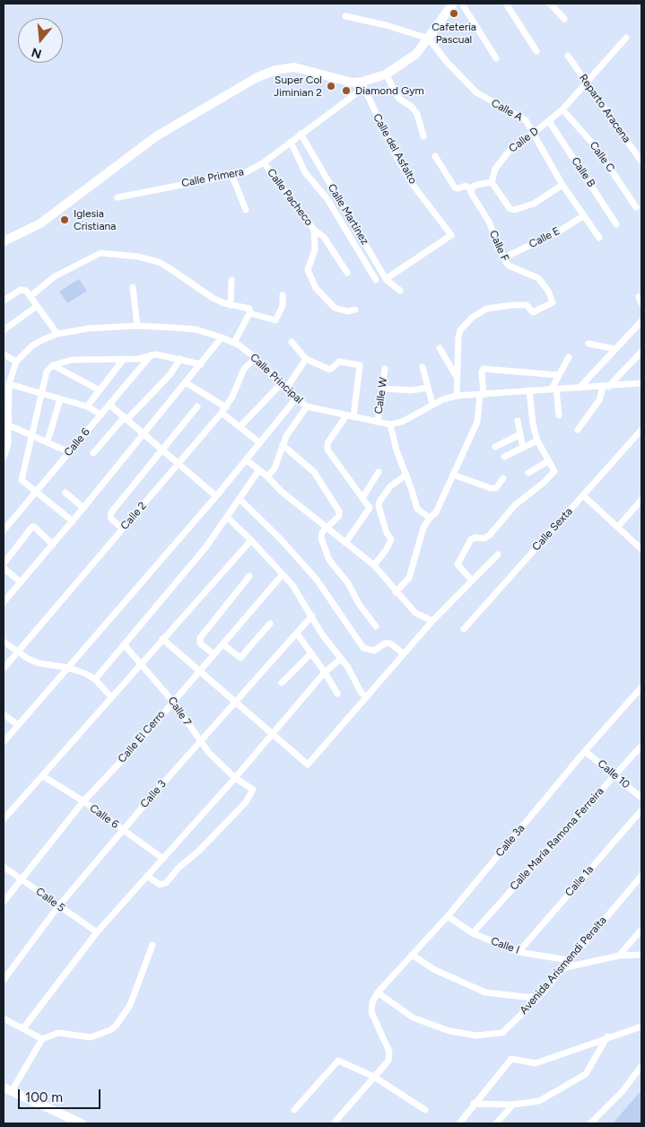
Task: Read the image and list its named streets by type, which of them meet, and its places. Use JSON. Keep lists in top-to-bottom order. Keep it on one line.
{"streets":{"street":["Reparto Aracena","Calle A","Calle D","Calle del Asfalto","Calle C","Calle B","Calle Primera","Calle Pacheco","Calle Martínez","Calle E","Calle F","Calle Principal","Calle W","Calle 6","Calle 2","Calle Sexta","Calle 7","Calle El Cerro","Calle 10","Calle 3","Calle María Ramona Ferreira","Calle 3a","Calle 1a","Calle 5","Calle I","Avenida Arismendi Peralta"]},"crossings":[["Reparto Aracena","Calle D"],["Calle A","Calle D"],["Calle A","Calle E"],["Calle D","Calle C"],["Calle D","Calle B"],["Calle del Asfalto","Calle Primera"],["Calle del Asfalto","Calle Martínez"],["Calle Primera","Calle Pacheco"],["Calle Primera","Calle Martínez"],["Calle E","Calle F"],["Calle Principal","Calle W"],["Calle Principal","Calle 2"],["Calle 6","Calle El Cerro"],["Calle 6","Calle 3"],["Calle 7","Calle El Cerro"],["Calle 7","Calle 3"],["Calle El Cerro","Calle 5"],["Calle 10","Calle María Ramona Ferreira"],["Calle 10","Calle 3a"],["Calle 3","Calle 5"],["Calle María Ramona Ferreira","Calle I"],["Calle 3a","Calle I"],["Calle 3a","Avenida Arismendi Peralta"],["Calle 1a","Calle I"],["Calle I","Avenida Arismendi Peralta"]],"places":["Cafeteria Pascual","Super Col Jiminian 2","Diamond Gym","Iglesia Cristiana"],"scale_bar":"100 m","north":"bottom"}
